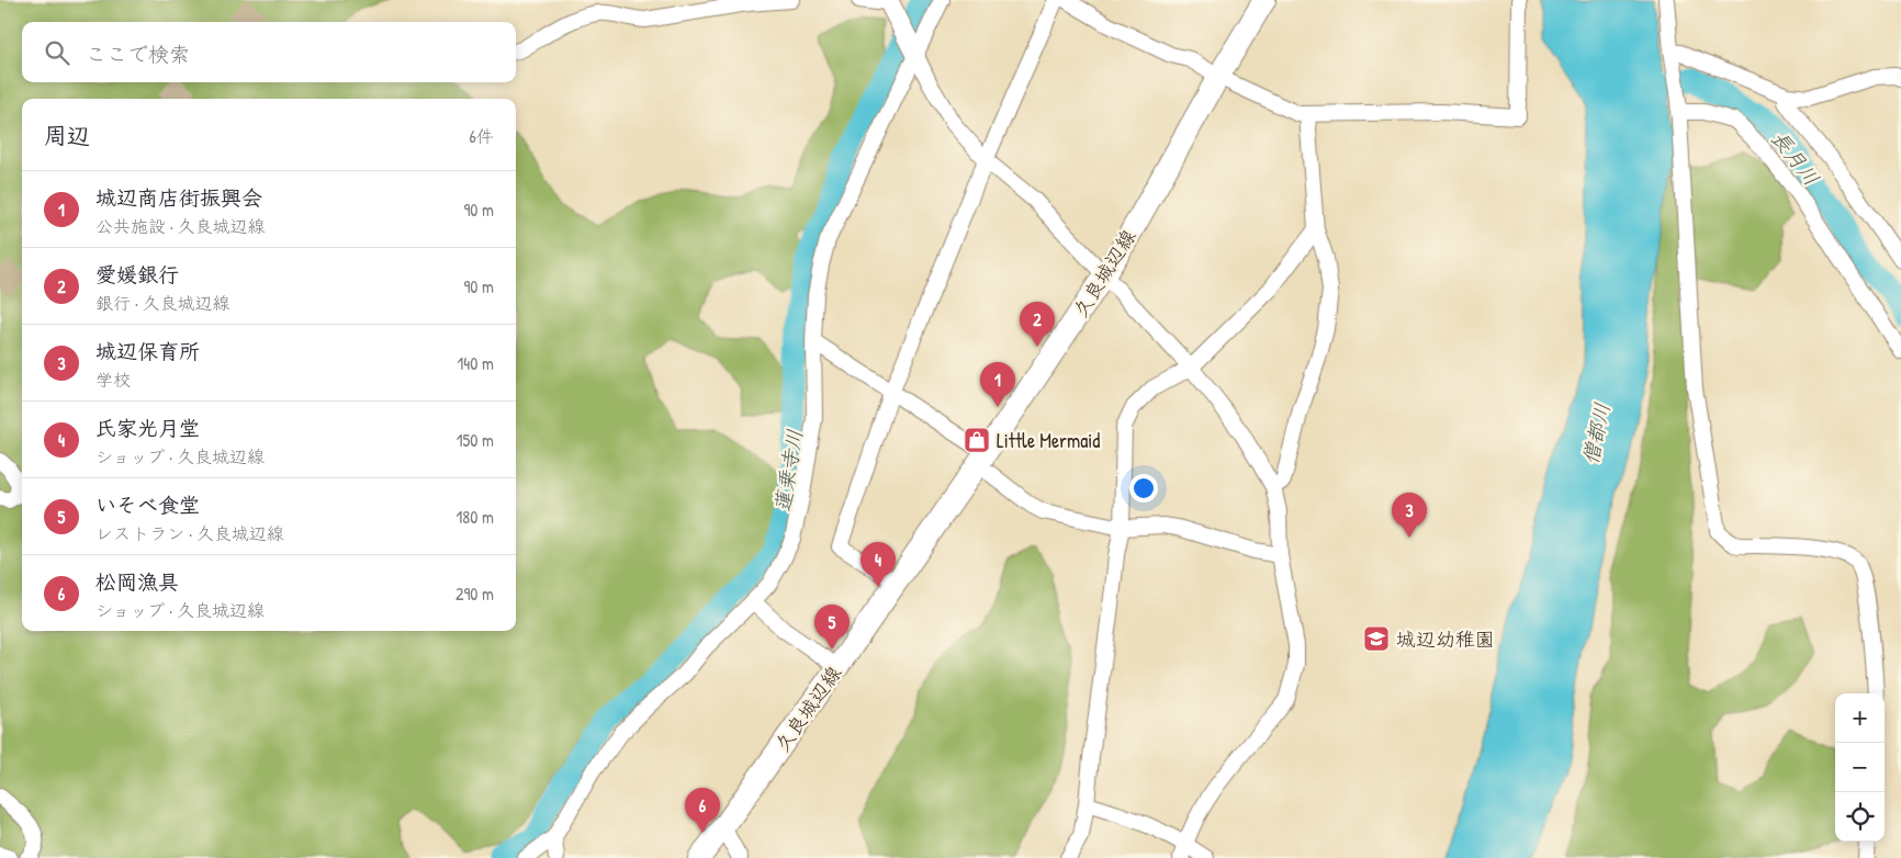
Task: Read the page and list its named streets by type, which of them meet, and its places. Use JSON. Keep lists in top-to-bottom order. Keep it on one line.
{"streets":{"main road":["久良城辺線"]},"water":["長月川","僧都川","蓮乗寺川"],"places":{"shop":["Little Mermaid"],"school or university":["城辺幼稚園"]},"page":{"search":"ここで検索","heading":["周辺","6件"],"list":[{"mark":"1","name":"城辺商店街振興会","note":"公共施設 · 久良城辺線","value":"90 m"},{"mark":"2","name":"愛媛銀行","note":"銀行 · 久良城辺線","value":"90 m"},{"mark":"3","name":"城辺保育所","note":"学校","value":"140 m"},{"mark":"4","name":"氏家光月堂","note":"ショップ · 久良城辺線","value":"150 m"},{"mark":"5","name":"いそべ食堂","note":"レストラン · 久良城辺線","value":"180 m"},{"mark":"6","name":"松岡漁具","note":"ショップ · 久良城辺線","value":"290 m"}],"pins":["2","1","3","4","5","6"],"map_buttons":["+","−"]}}
